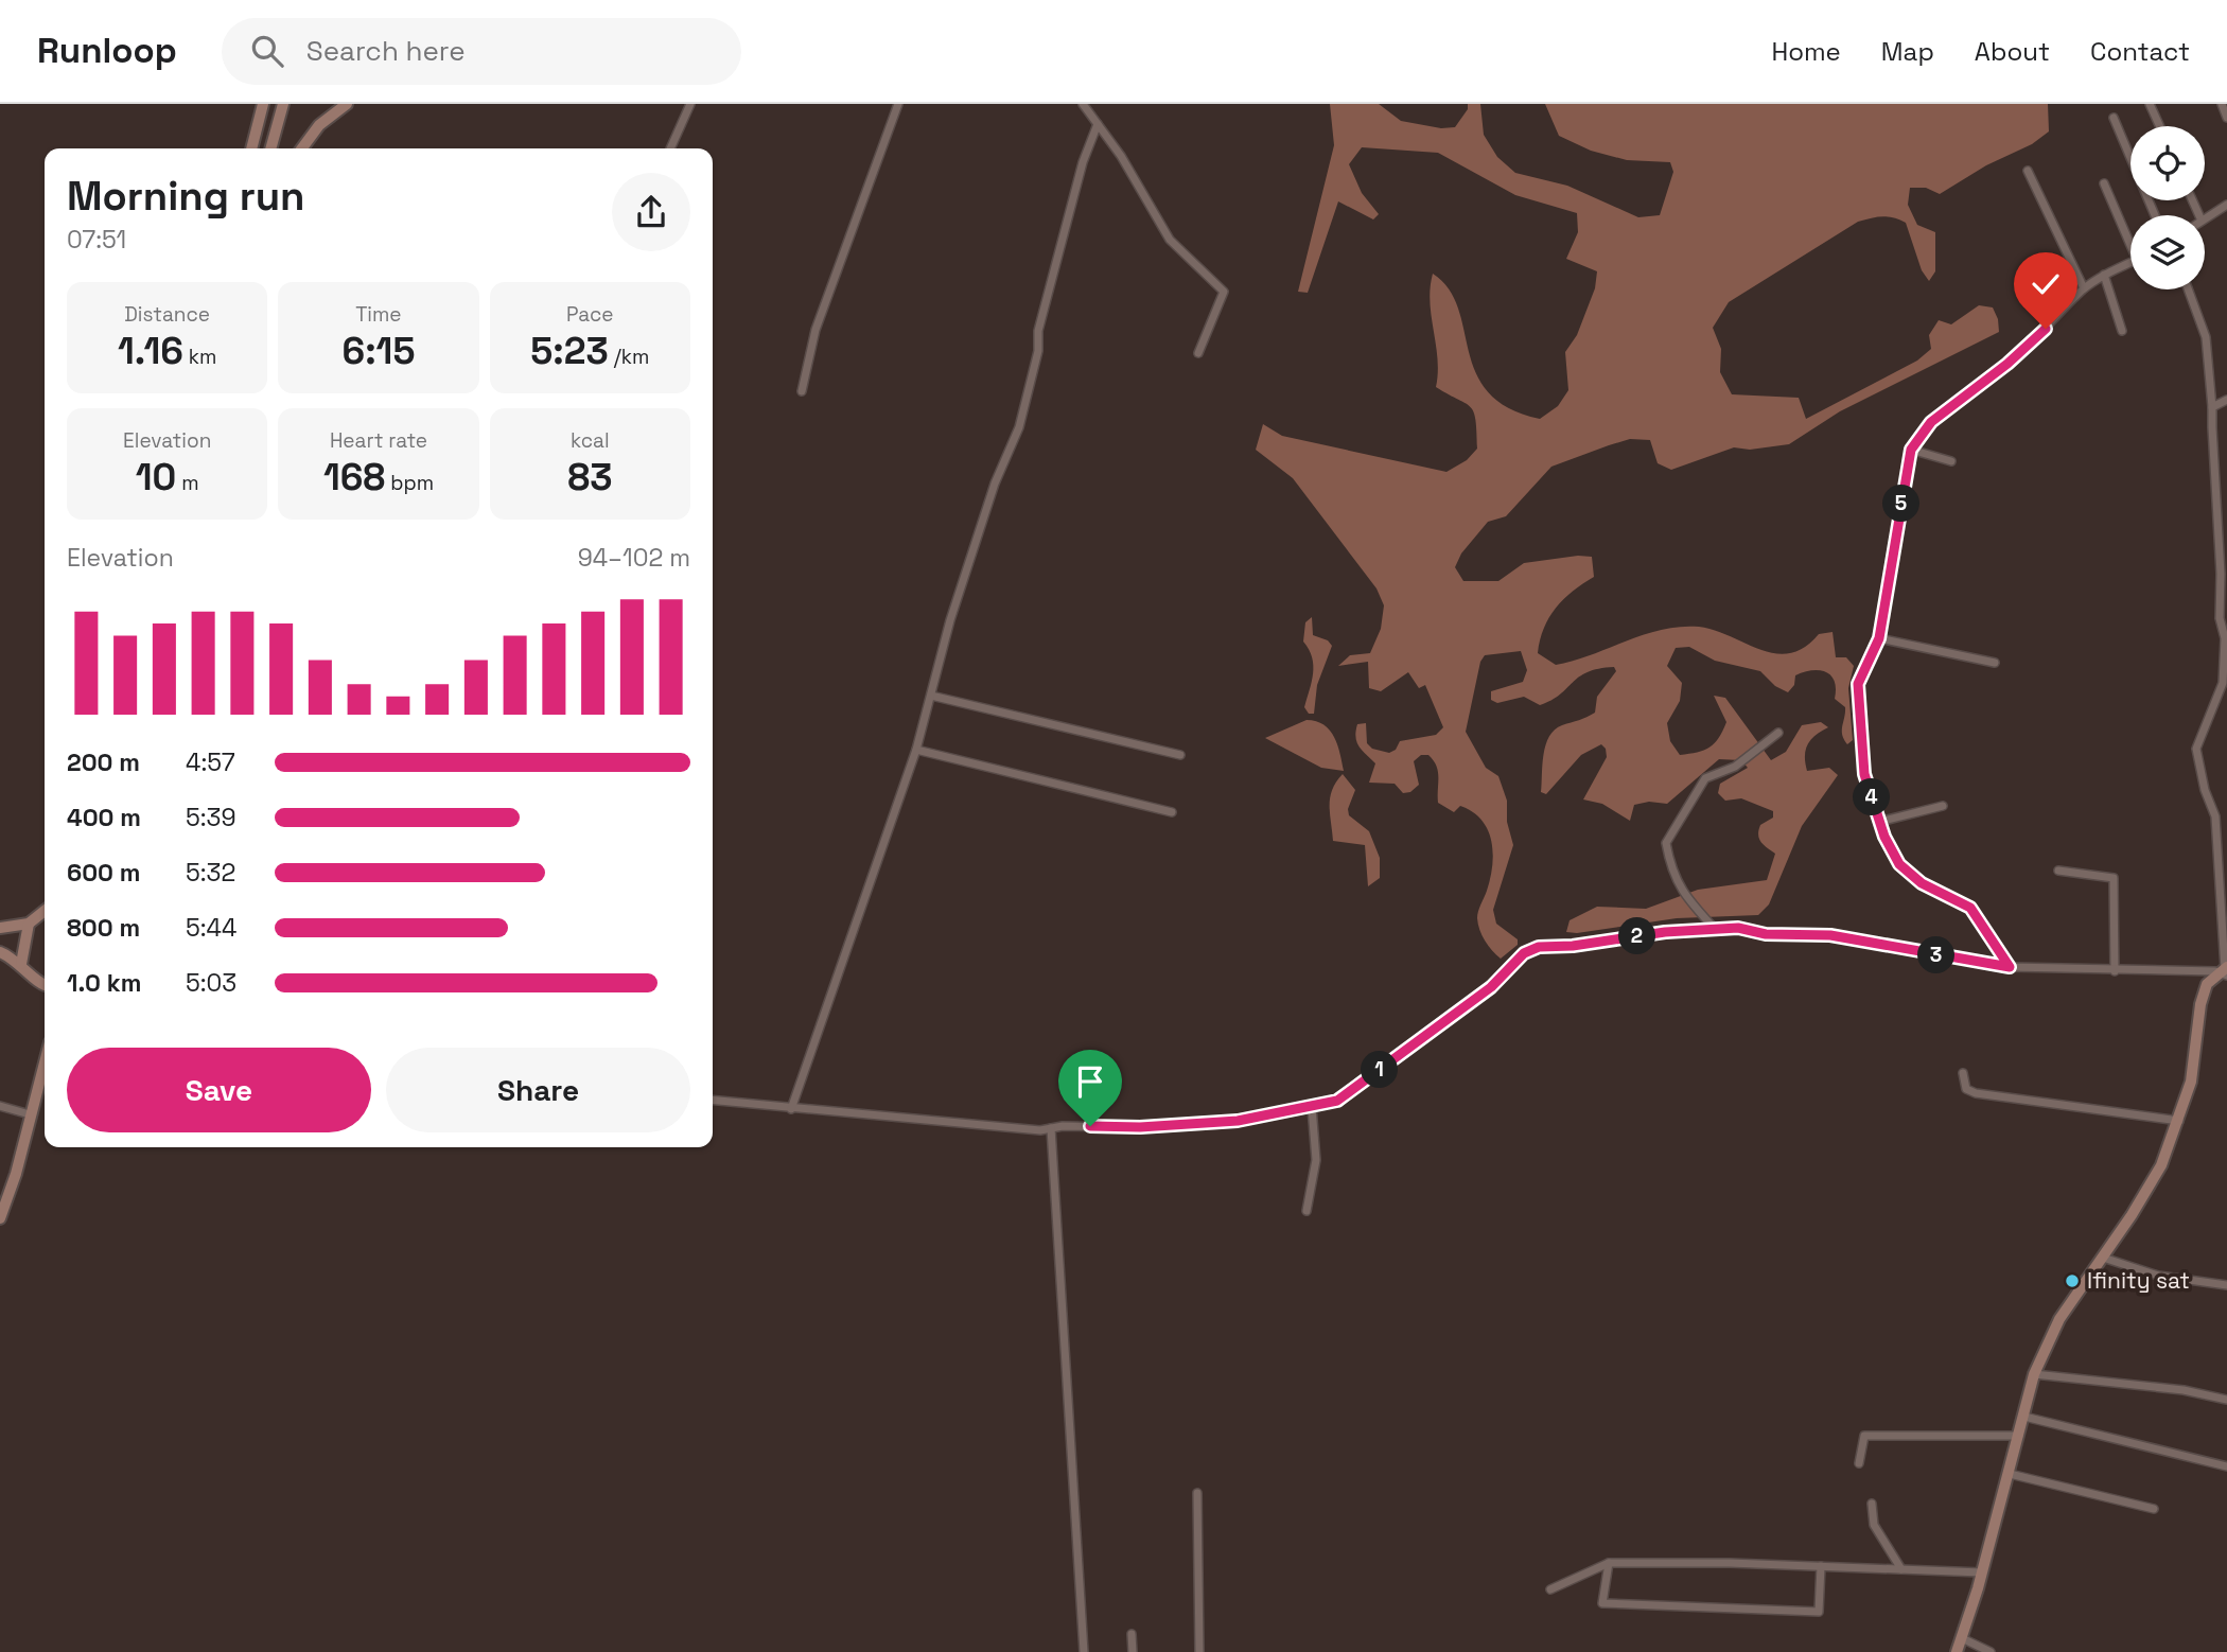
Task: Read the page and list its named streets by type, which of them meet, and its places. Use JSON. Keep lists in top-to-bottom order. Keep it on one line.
{"places":["Ifinity sat"],"page":{"header":"Runloop","search":"Search here","nav":["Home","Map","About","Contact"],"heading":["Morning run","07:51"],"stats":[["Distance","1.16 km"],["Time","6:15"],["Pace","5:23 /km"],["Elevation","10 m"],["Heart rate","168 bpm"],["kcal","83"]],"pins":["5","4","2","3","1"],"chart":["Elevation","94–102 m"],"list":[{"name":"200 m","note":"4:57"},{"name":"400 m","note":"5:39"},{"name":"600 m","note":"5:32"},{"name":"800 m","note":"5:44"},{"name":"1.0 km","note":"5:03"}],"buttons":["Save","Share"]}}
